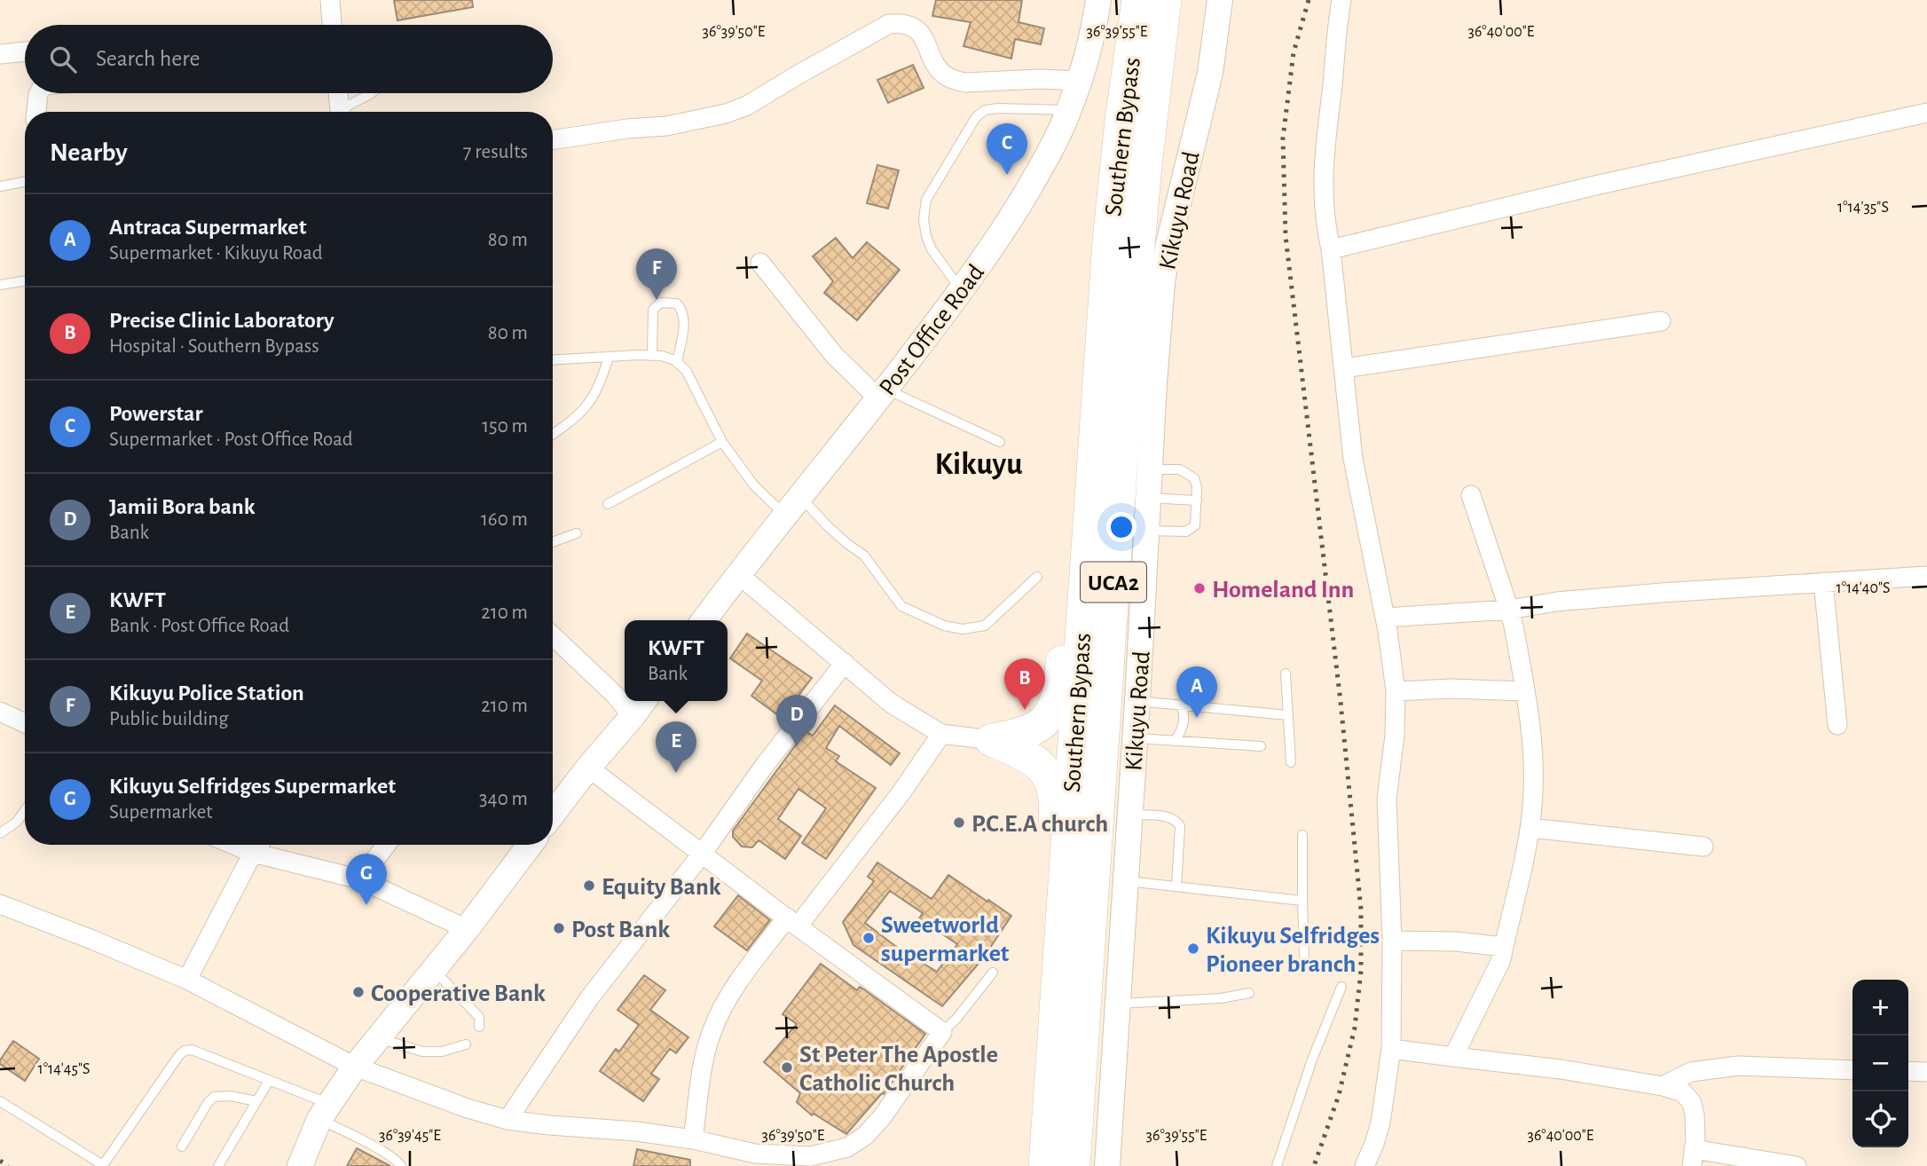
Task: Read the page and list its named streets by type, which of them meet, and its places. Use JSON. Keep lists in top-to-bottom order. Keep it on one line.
{"streets":{"highway":["Southern Bypass","UCA2"],"street":["Kikuyu Road","Post Office Road"]},"districts":["Kikuyu"],"places":["Homeland Inn","P.C.E.A church","Equity Bank","Post Bank","Sweetworld supermarket","Kikuyu Selfridges Pioneer branch","Cooperative Bank","St Peter The Apostle Catholic Church"],"page":{"search":"Search here","heading":["Nearby","7 results"],"pins":["C","F","B","A","D","E","G"],"list":[{"mark":"A","name":"Antraca Supermarket","note":"Supermarket · Kikuyu Road","value":"80 m"},{"mark":"B","name":"Precise Clinic Laboratory","note":"Hospital · Southern Bypass","value":"80 m"},{"mark":"C","name":"Powerstar","note":"Supermarket · Post Office Road","value":"150 m"},{"mark":"D","name":"Jamii Bora bank","note":"Bank","value":"160 m"},{"mark":"E","name":"KWFT","note":"Bank · Post Office Road","value":"210 m"},{"mark":"F","name":"Kikuyu Police Station","note":"Public building","value":"210 m"},{"mark":"G","name":"Kikuyu Selfridges Supermarket","note":"Supermarket","value":"340 m"}],"popup":["KWFT","Bank"],"map_buttons":["+","−"]},"coordinates":["36°39'50\"E","36°39'55\"E","36°40'00\"E","1°14'35\"S","1°14'40\"S","1°14'45\"S","36°39'45\"E"]}
